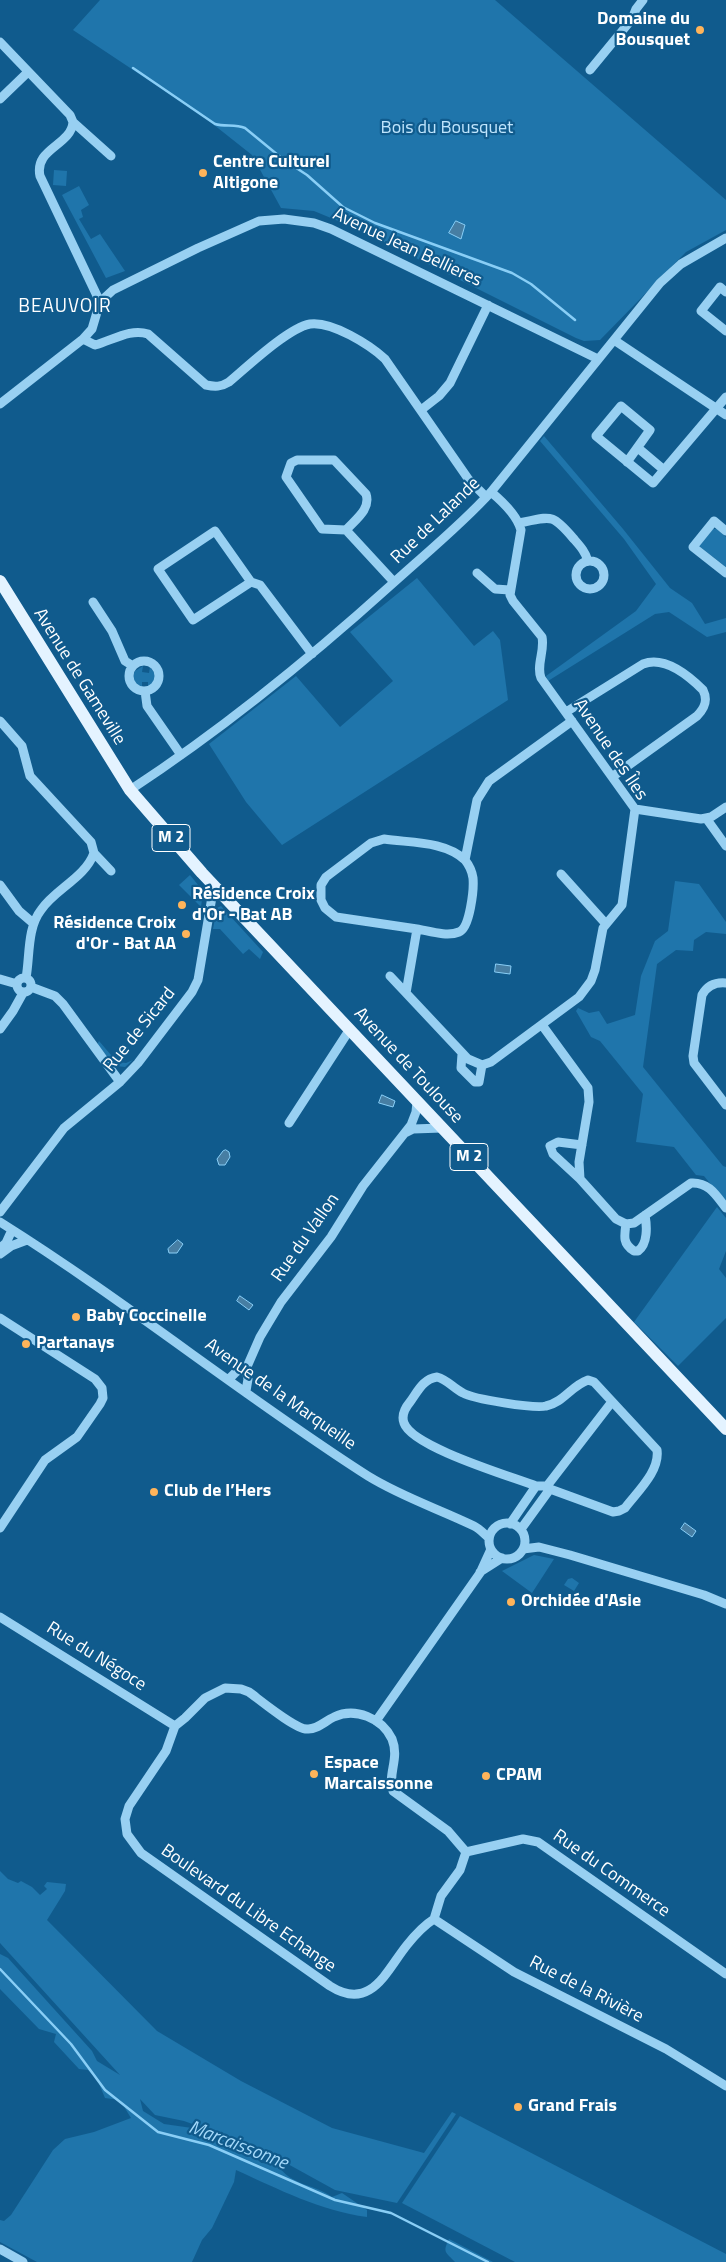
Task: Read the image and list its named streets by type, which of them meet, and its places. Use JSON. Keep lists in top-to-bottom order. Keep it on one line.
{"streets":{"main road":["Avenue de Gameville","M 2","Avenue de Toulouse"],"street":["Avenue Jean Bellieres","Rue de Lalande","Avenue des Îles","Rue de Sicard","Rue du Vallon","Avenue de la Marqueille","Rue du Négoce","Rue du Commerce","Boulevard du Libre Echange","Rue de la Rivière"]},"crossings":[["Avenue Jean Bellieres","Rue de Lalande"],["Rue de Lalande","Avenue de Gameville"],["Rue de Lalande","Avenue de Toulouse"],["Avenue de Gameville","Avenue de Toulouse"],["Rue de Sicard","Avenue de Toulouse"],["Avenue de Toulouse","Rue du Vallon"],["Rue du Vallon","Avenue de la Marqueille"],["Rue du Négoce","Boulevard du Libre Echange"],["Boulevard du Libre Echange","Rue de la Rivière"]],"districts":["BEAUVOIR"],"water":["Marcaissonne"],"parks":["Bois du Bousquet"],"places":["Domaine du Bousquet","Centre Culturel Altigone","Résidence Croix d'Or - Bat AB","Résidence Croix d'Or - Bat AA","Baby Coccinelle","Partanays","Club de l’Hers","Orchidée d'Asie","Espace Marcaissonne","CPAM","Grand Frais"]}
